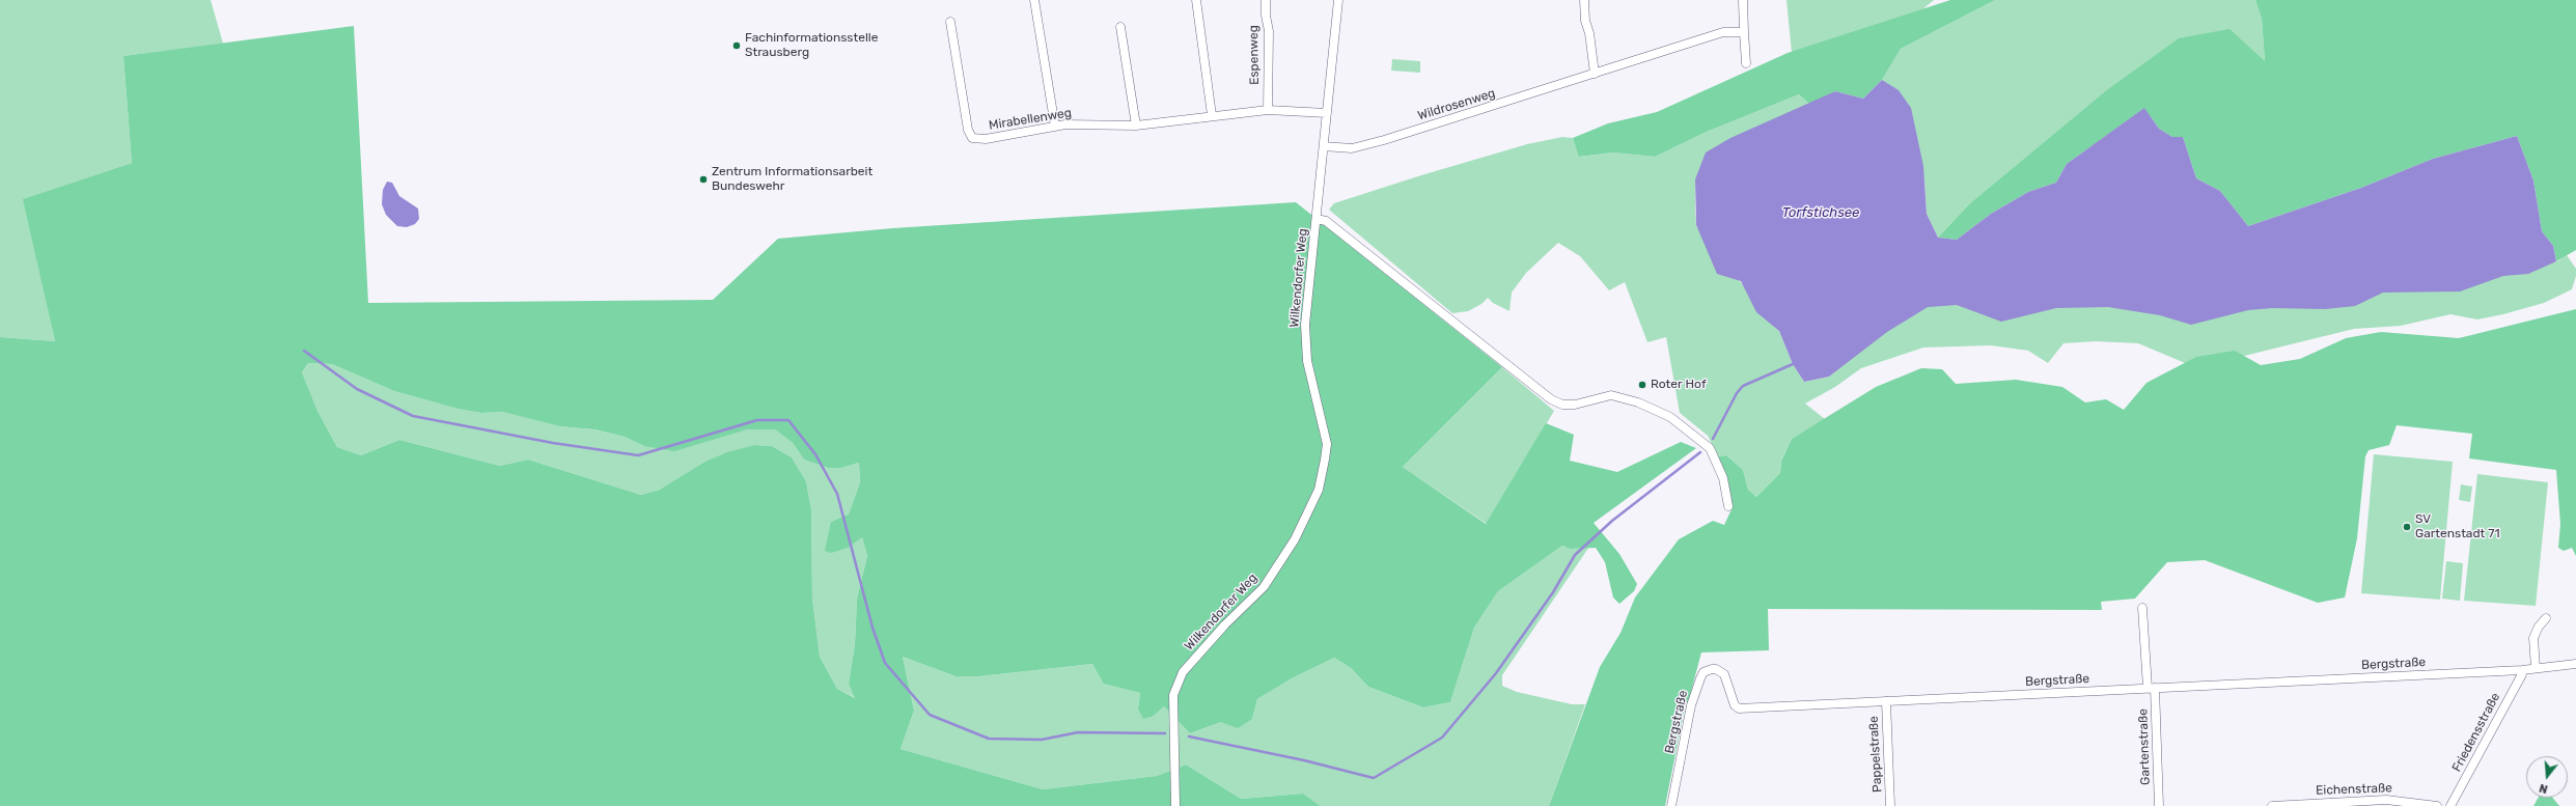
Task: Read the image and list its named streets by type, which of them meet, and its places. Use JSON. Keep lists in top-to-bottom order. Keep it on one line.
{"streets":{"street":["Espenweg","Wildrosenweg","Mirabellenweg","Wilkendorfer Weg","Bergstraße","Friedensstraße","Gartenstraße","Pappelstraße","Eichenstraße"]},"crossings":[["Espenweg","Mirabellenweg"],["Wildrosenweg","Wilkendorfer Weg"],["Mirabellenweg","Wilkendorfer Weg"],["Bergstraße","Friedensstraße"],["Bergstraße","Gartenstraße"],["Bergstraße","Pappelstraße"]],"water":["Torfstichsee"],"places":["Fachinformationsstelle Strausberg","Zentrum Informationsarbeit Bundeswehr","Roter Hof","SV Gartenstadt 71"],"north":"bottom"}
